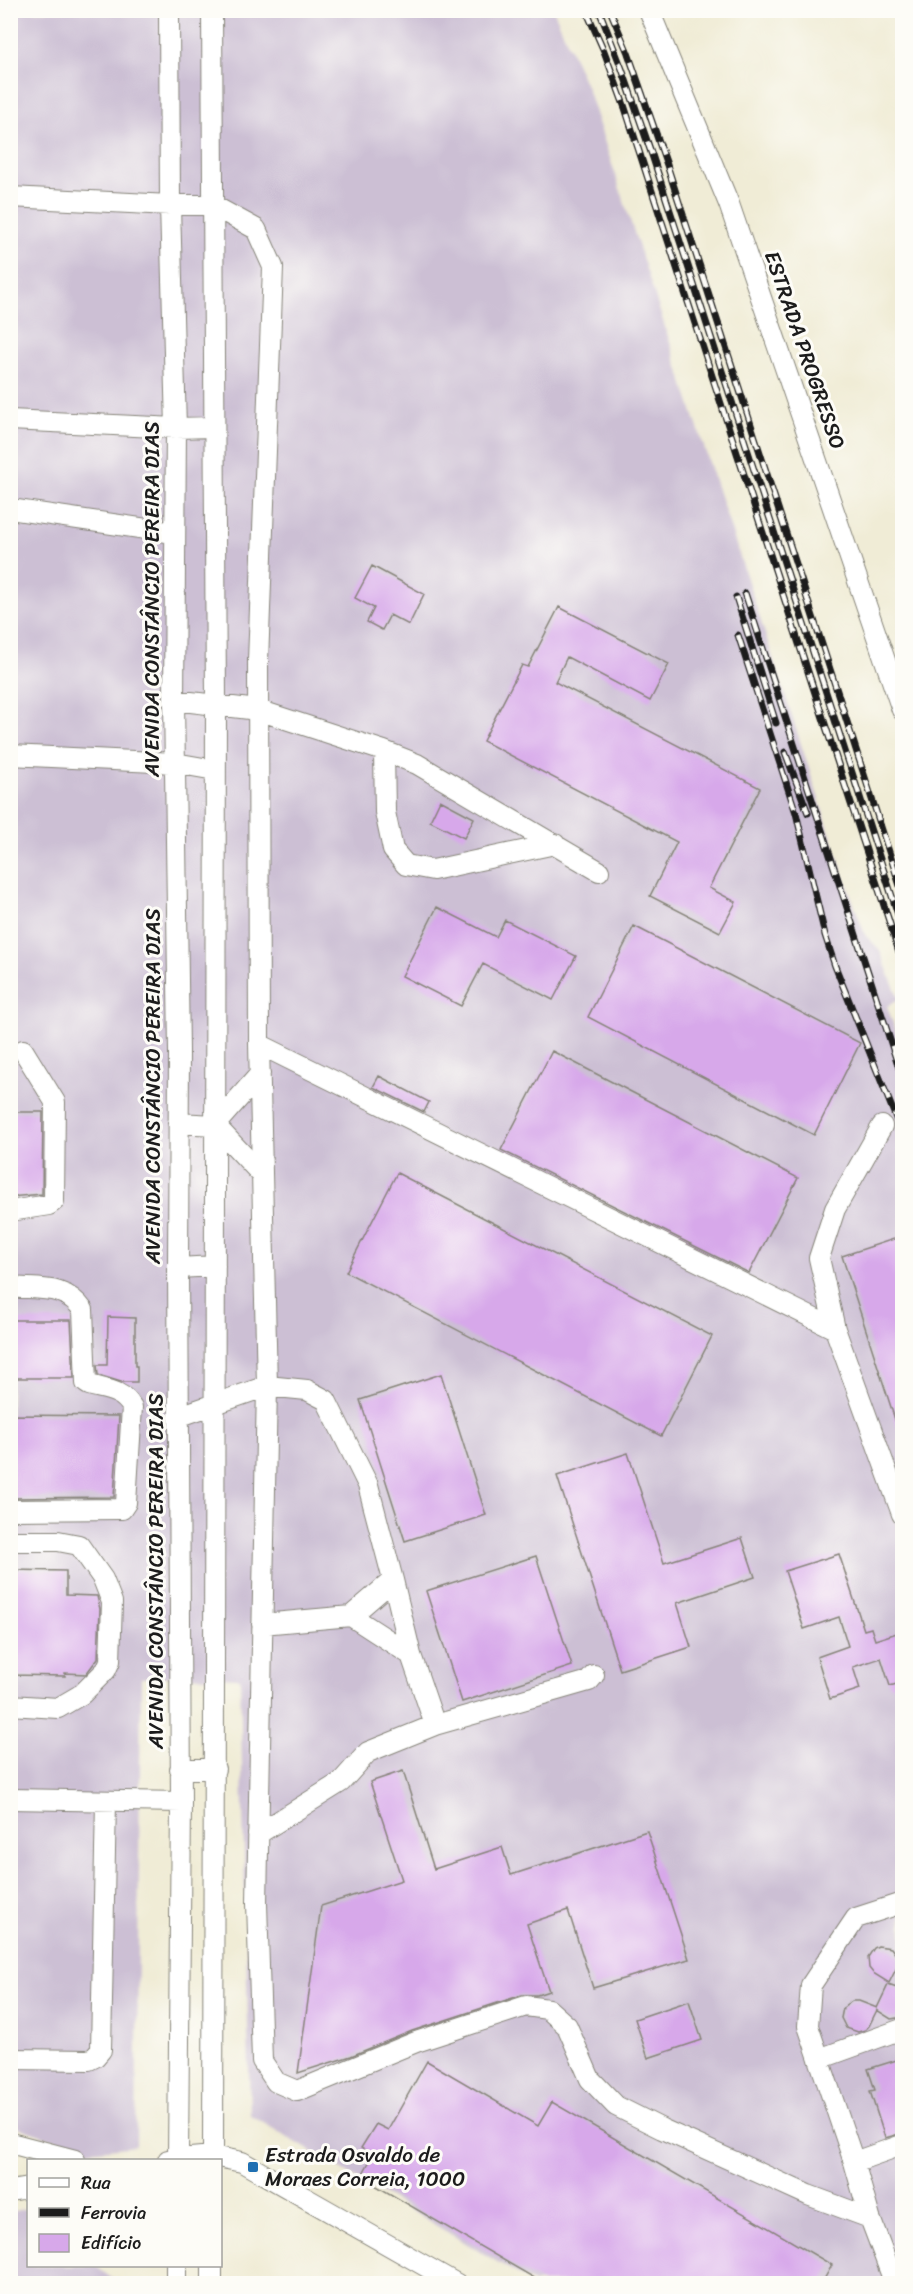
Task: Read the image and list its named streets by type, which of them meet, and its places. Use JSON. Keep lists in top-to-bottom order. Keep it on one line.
{"streets":{"street":["ESTRADA PROGRESSO","AVENIDA CONSTÂNCIO PEREIRA DIAS"]},"places":{"transit":["Estrada Osvaldo de Moraes Correia, 1000"]},"legend":["Rua","Ferrovia","Edifício"]}
